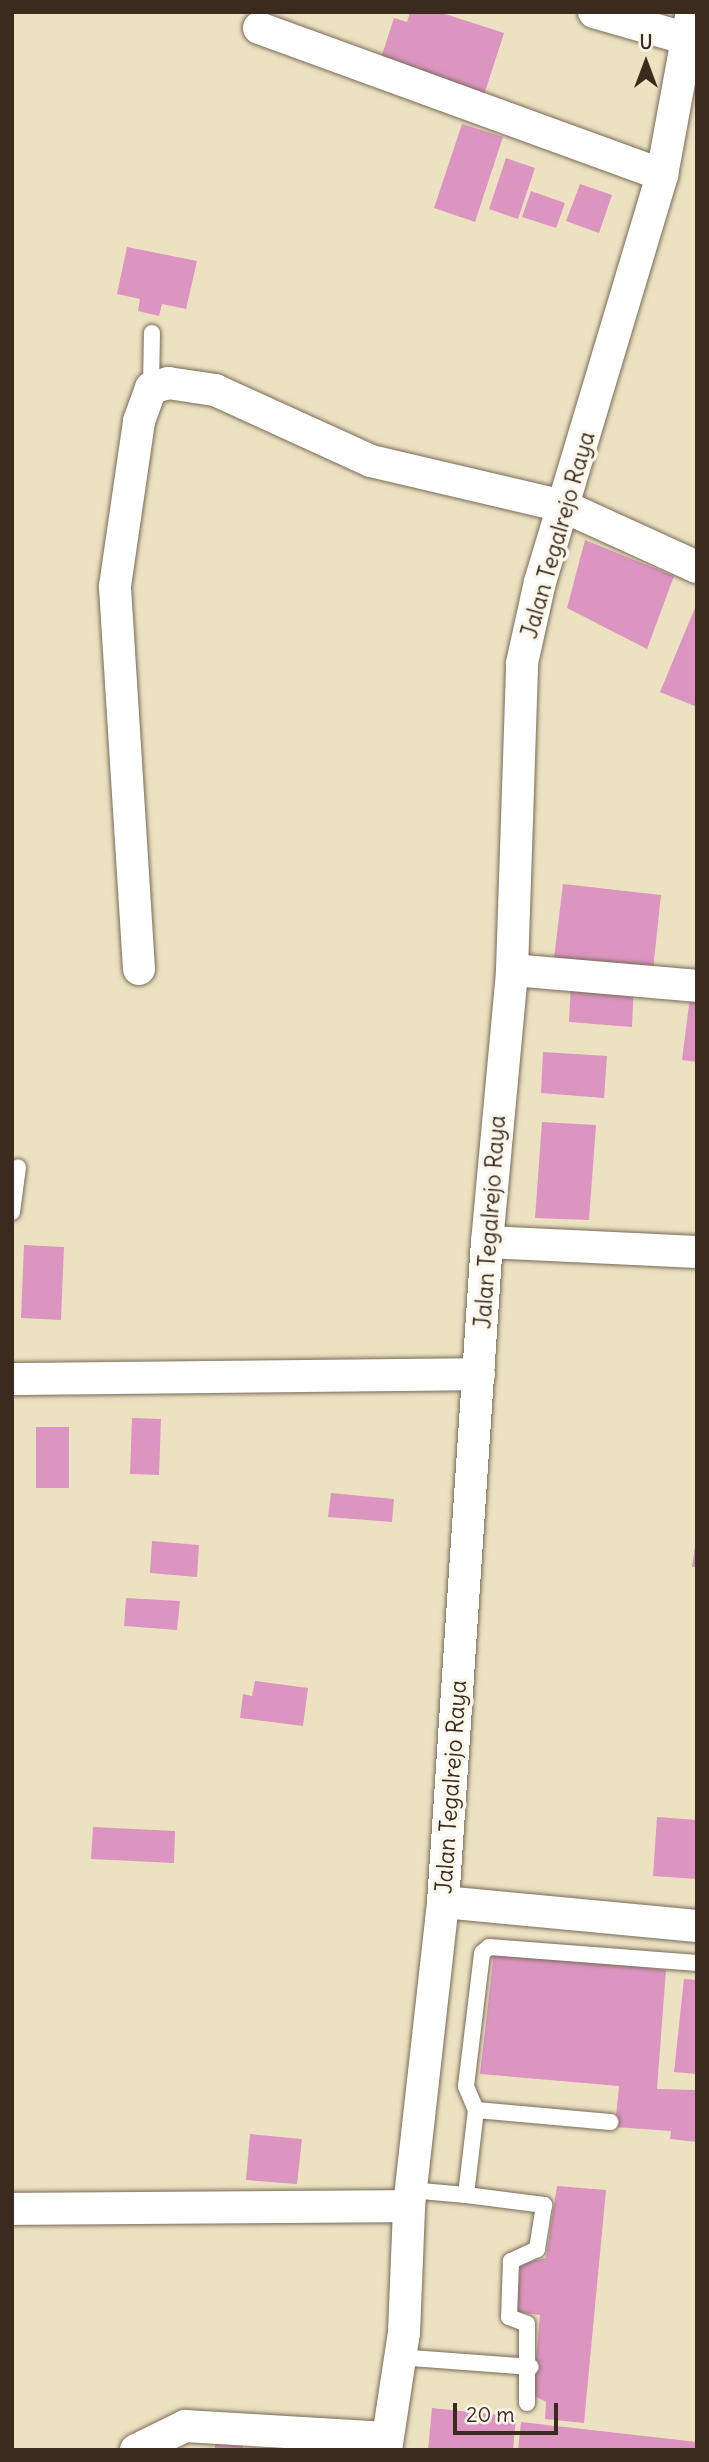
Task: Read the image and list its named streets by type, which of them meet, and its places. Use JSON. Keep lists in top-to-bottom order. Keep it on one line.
{"streets":{"street":["Jalan Tegalrejo Raya"]},"scale_bar":"20 m","north":"top"}
